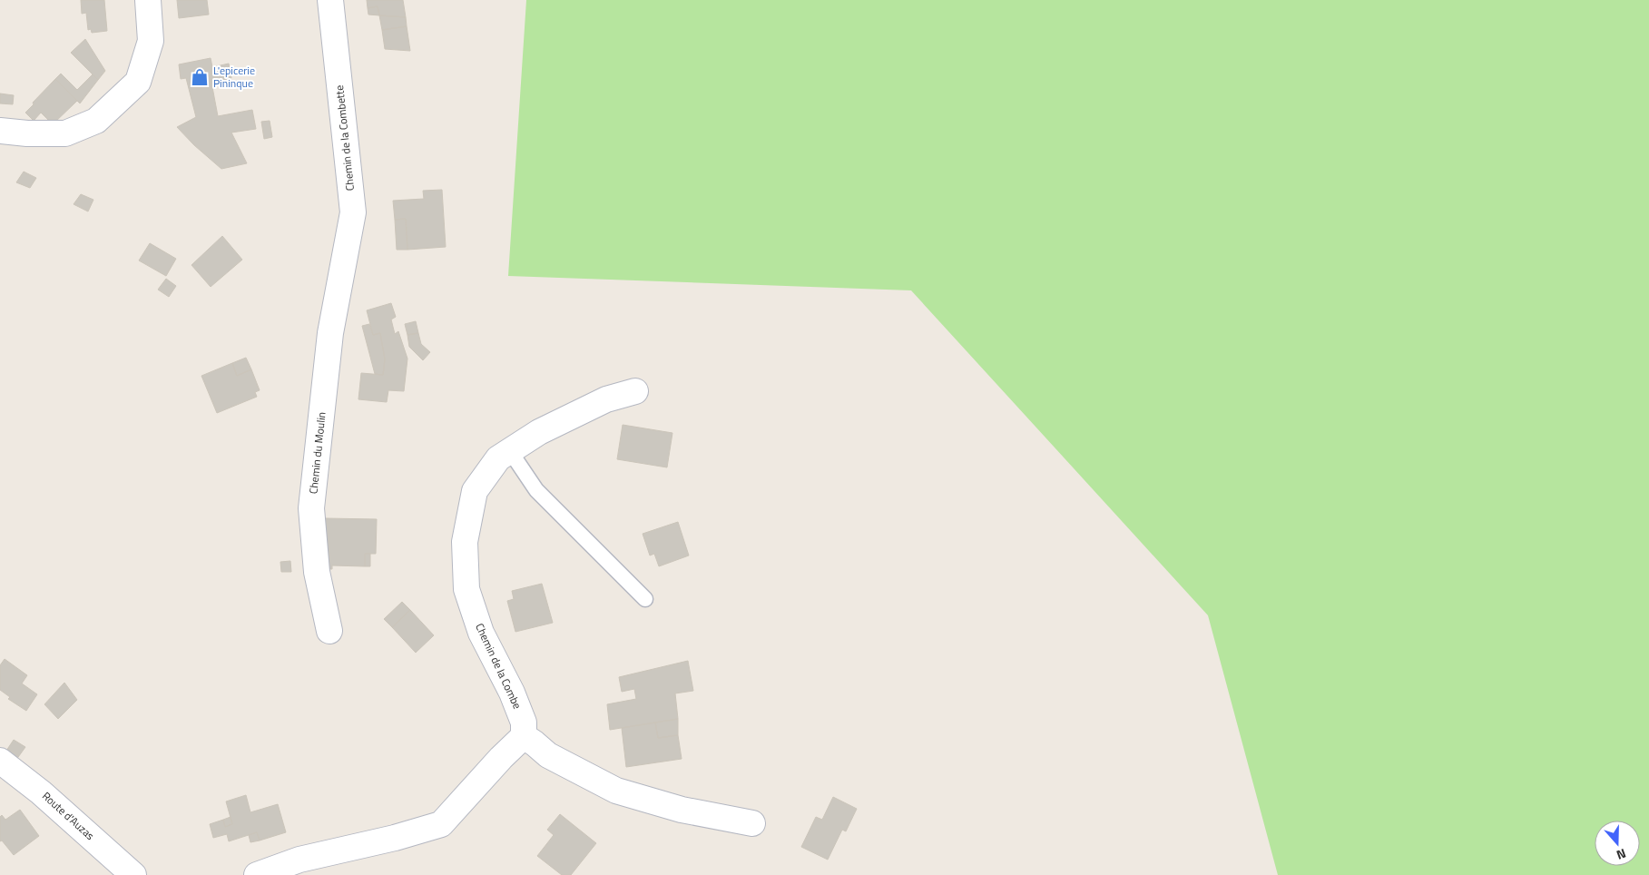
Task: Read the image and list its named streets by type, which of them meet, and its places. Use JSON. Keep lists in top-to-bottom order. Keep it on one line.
{"streets":{"street":["Chemin de la Combette","Chemin du Moulin","Chemin de la Combe","Route d'Auzas"]},"crossings":[["Chemin de la Combette","Chemin du Moulin"]],"places":{"shop":["L'epicerie Pininque"]},"north":"bottom"}
